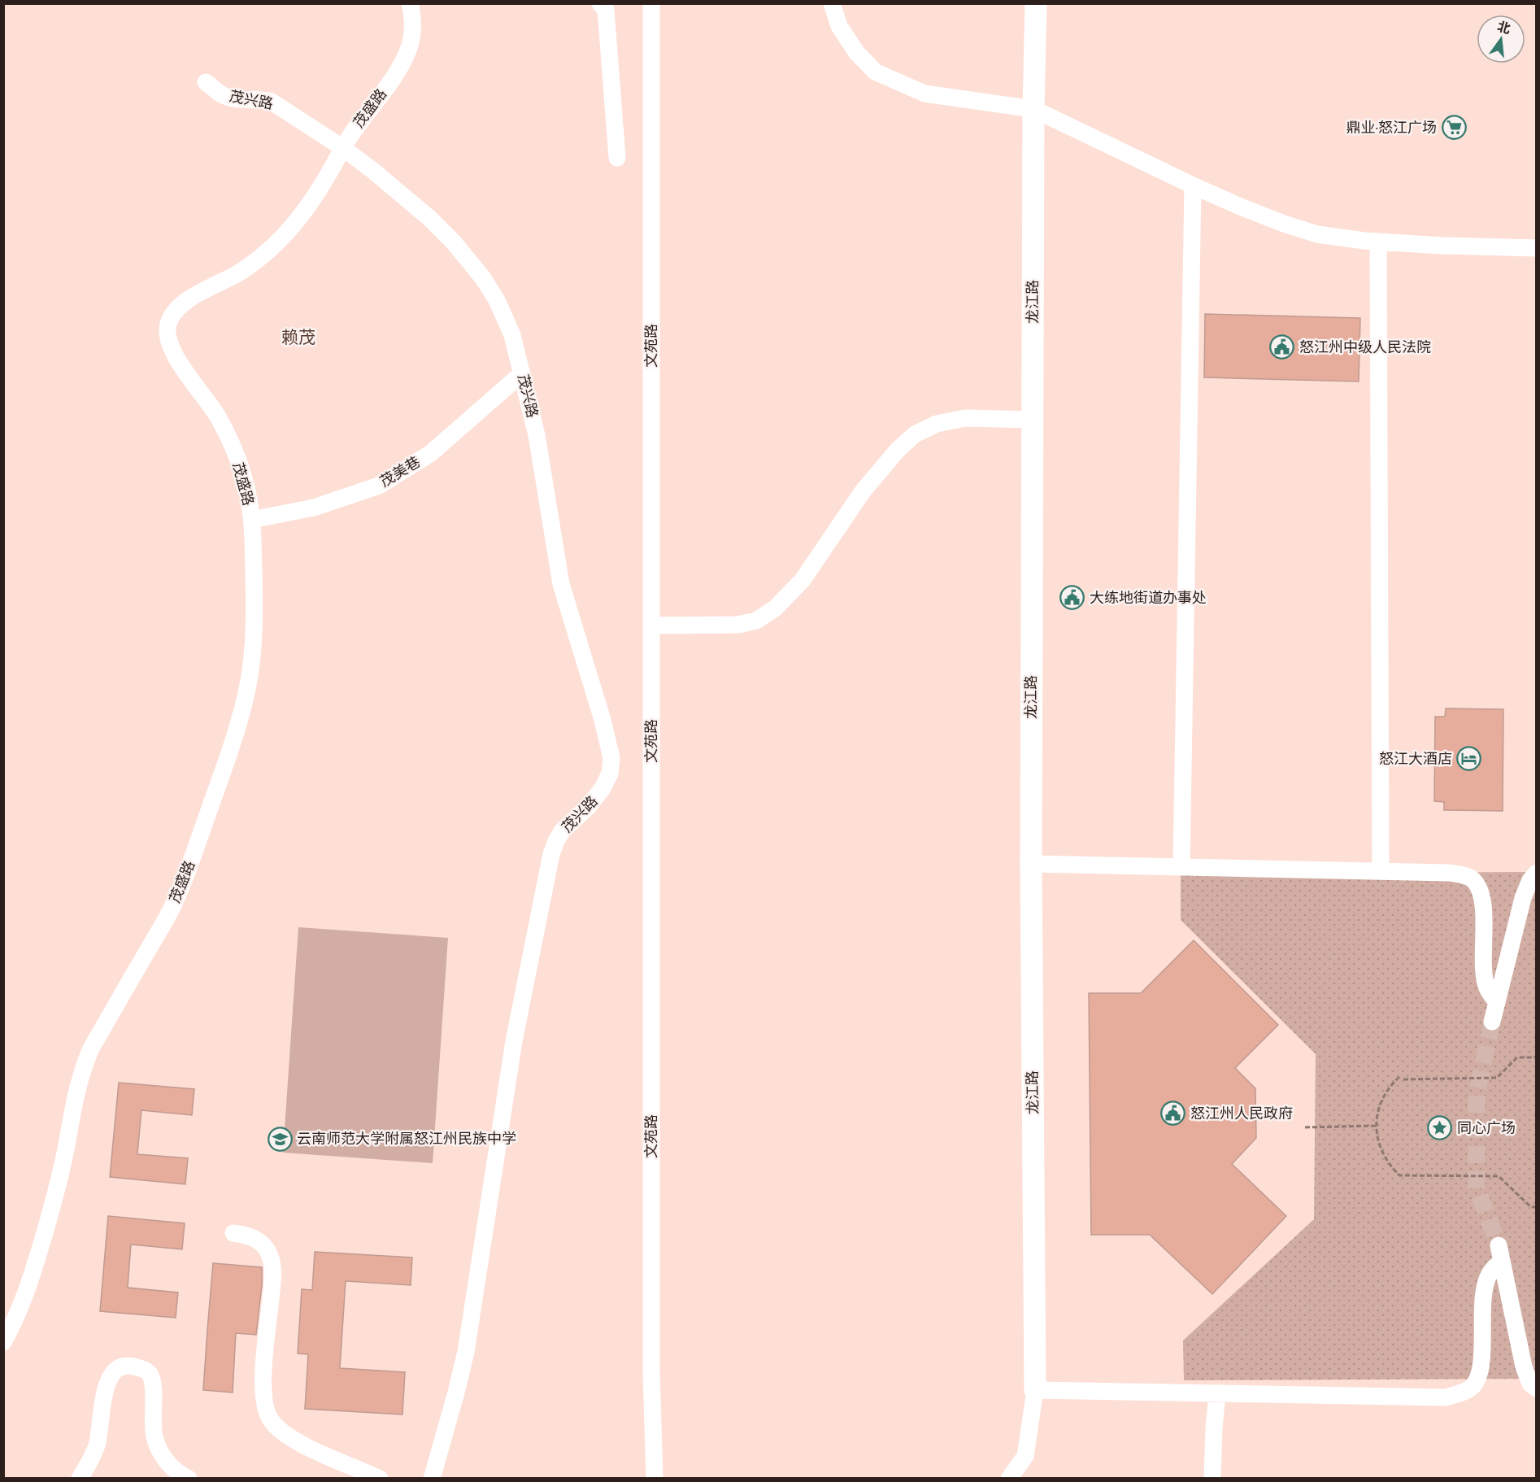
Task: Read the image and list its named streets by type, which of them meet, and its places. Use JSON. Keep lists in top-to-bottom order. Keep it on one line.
{"streets":{"main road":["龙江路"],"street":["茂兴路","茂盛路","文苑路","茂美巷"]},"crossings":[["茂兴路","茂盛路"],["茂兴路","茂美巷"],["茂盛路","茂美巷"]],"districts":["赖茂"],"places":{"supermarket":["鼎业·怒江广场"],"public building":["怒江州中级人民法院","大练地街道办事处","怒江州人民政府"],"hotel":["怒江大酒店"],"place":["同心广场"],"school or university":["云南师范大学附属怒江州民族中学"]},"north":"top"}
